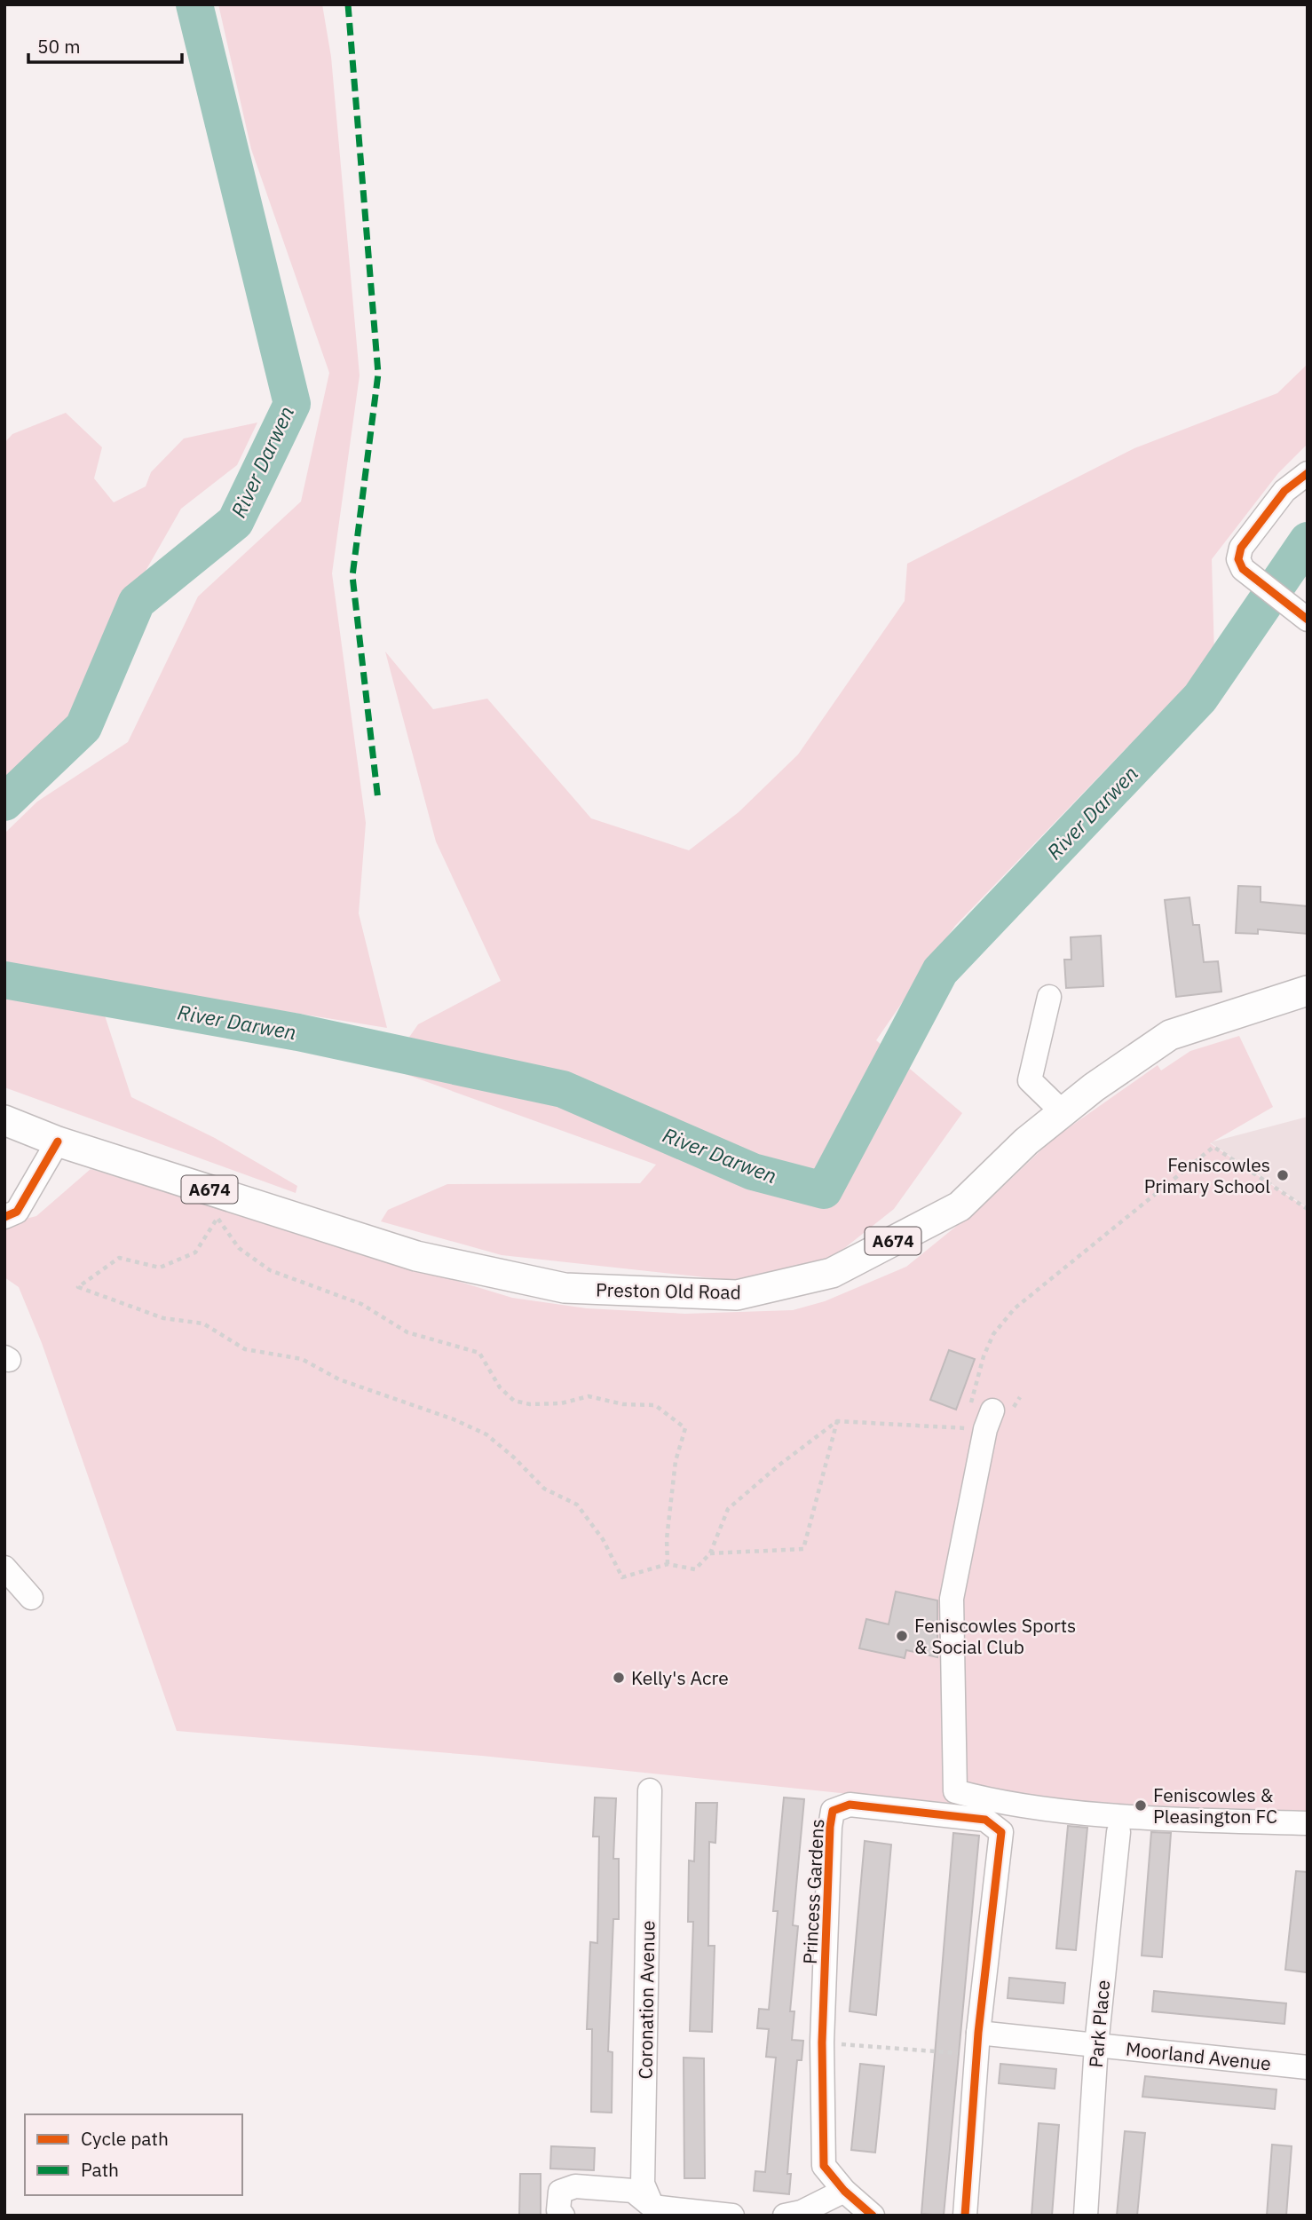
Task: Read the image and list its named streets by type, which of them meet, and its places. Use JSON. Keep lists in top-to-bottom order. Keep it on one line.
{"streets":{"main road":["A674","Preston Old Road"],"street":["Princess Gardens","Coronation Avenue","Park Place","Moorland Avenue"]},"crossings":[["Princess Gardens","Moorland Avenue"],["Park Place","Moorland Avenue"]],"water":["River Darwen"],"places":["Feniscowles Primary School","Feniscowles Sports & Social Club","Kelly's Acre","Feniscowles & Pleasington FC"],"legend":["Cycle path","Path"],"scale_bar":"50 m"}
